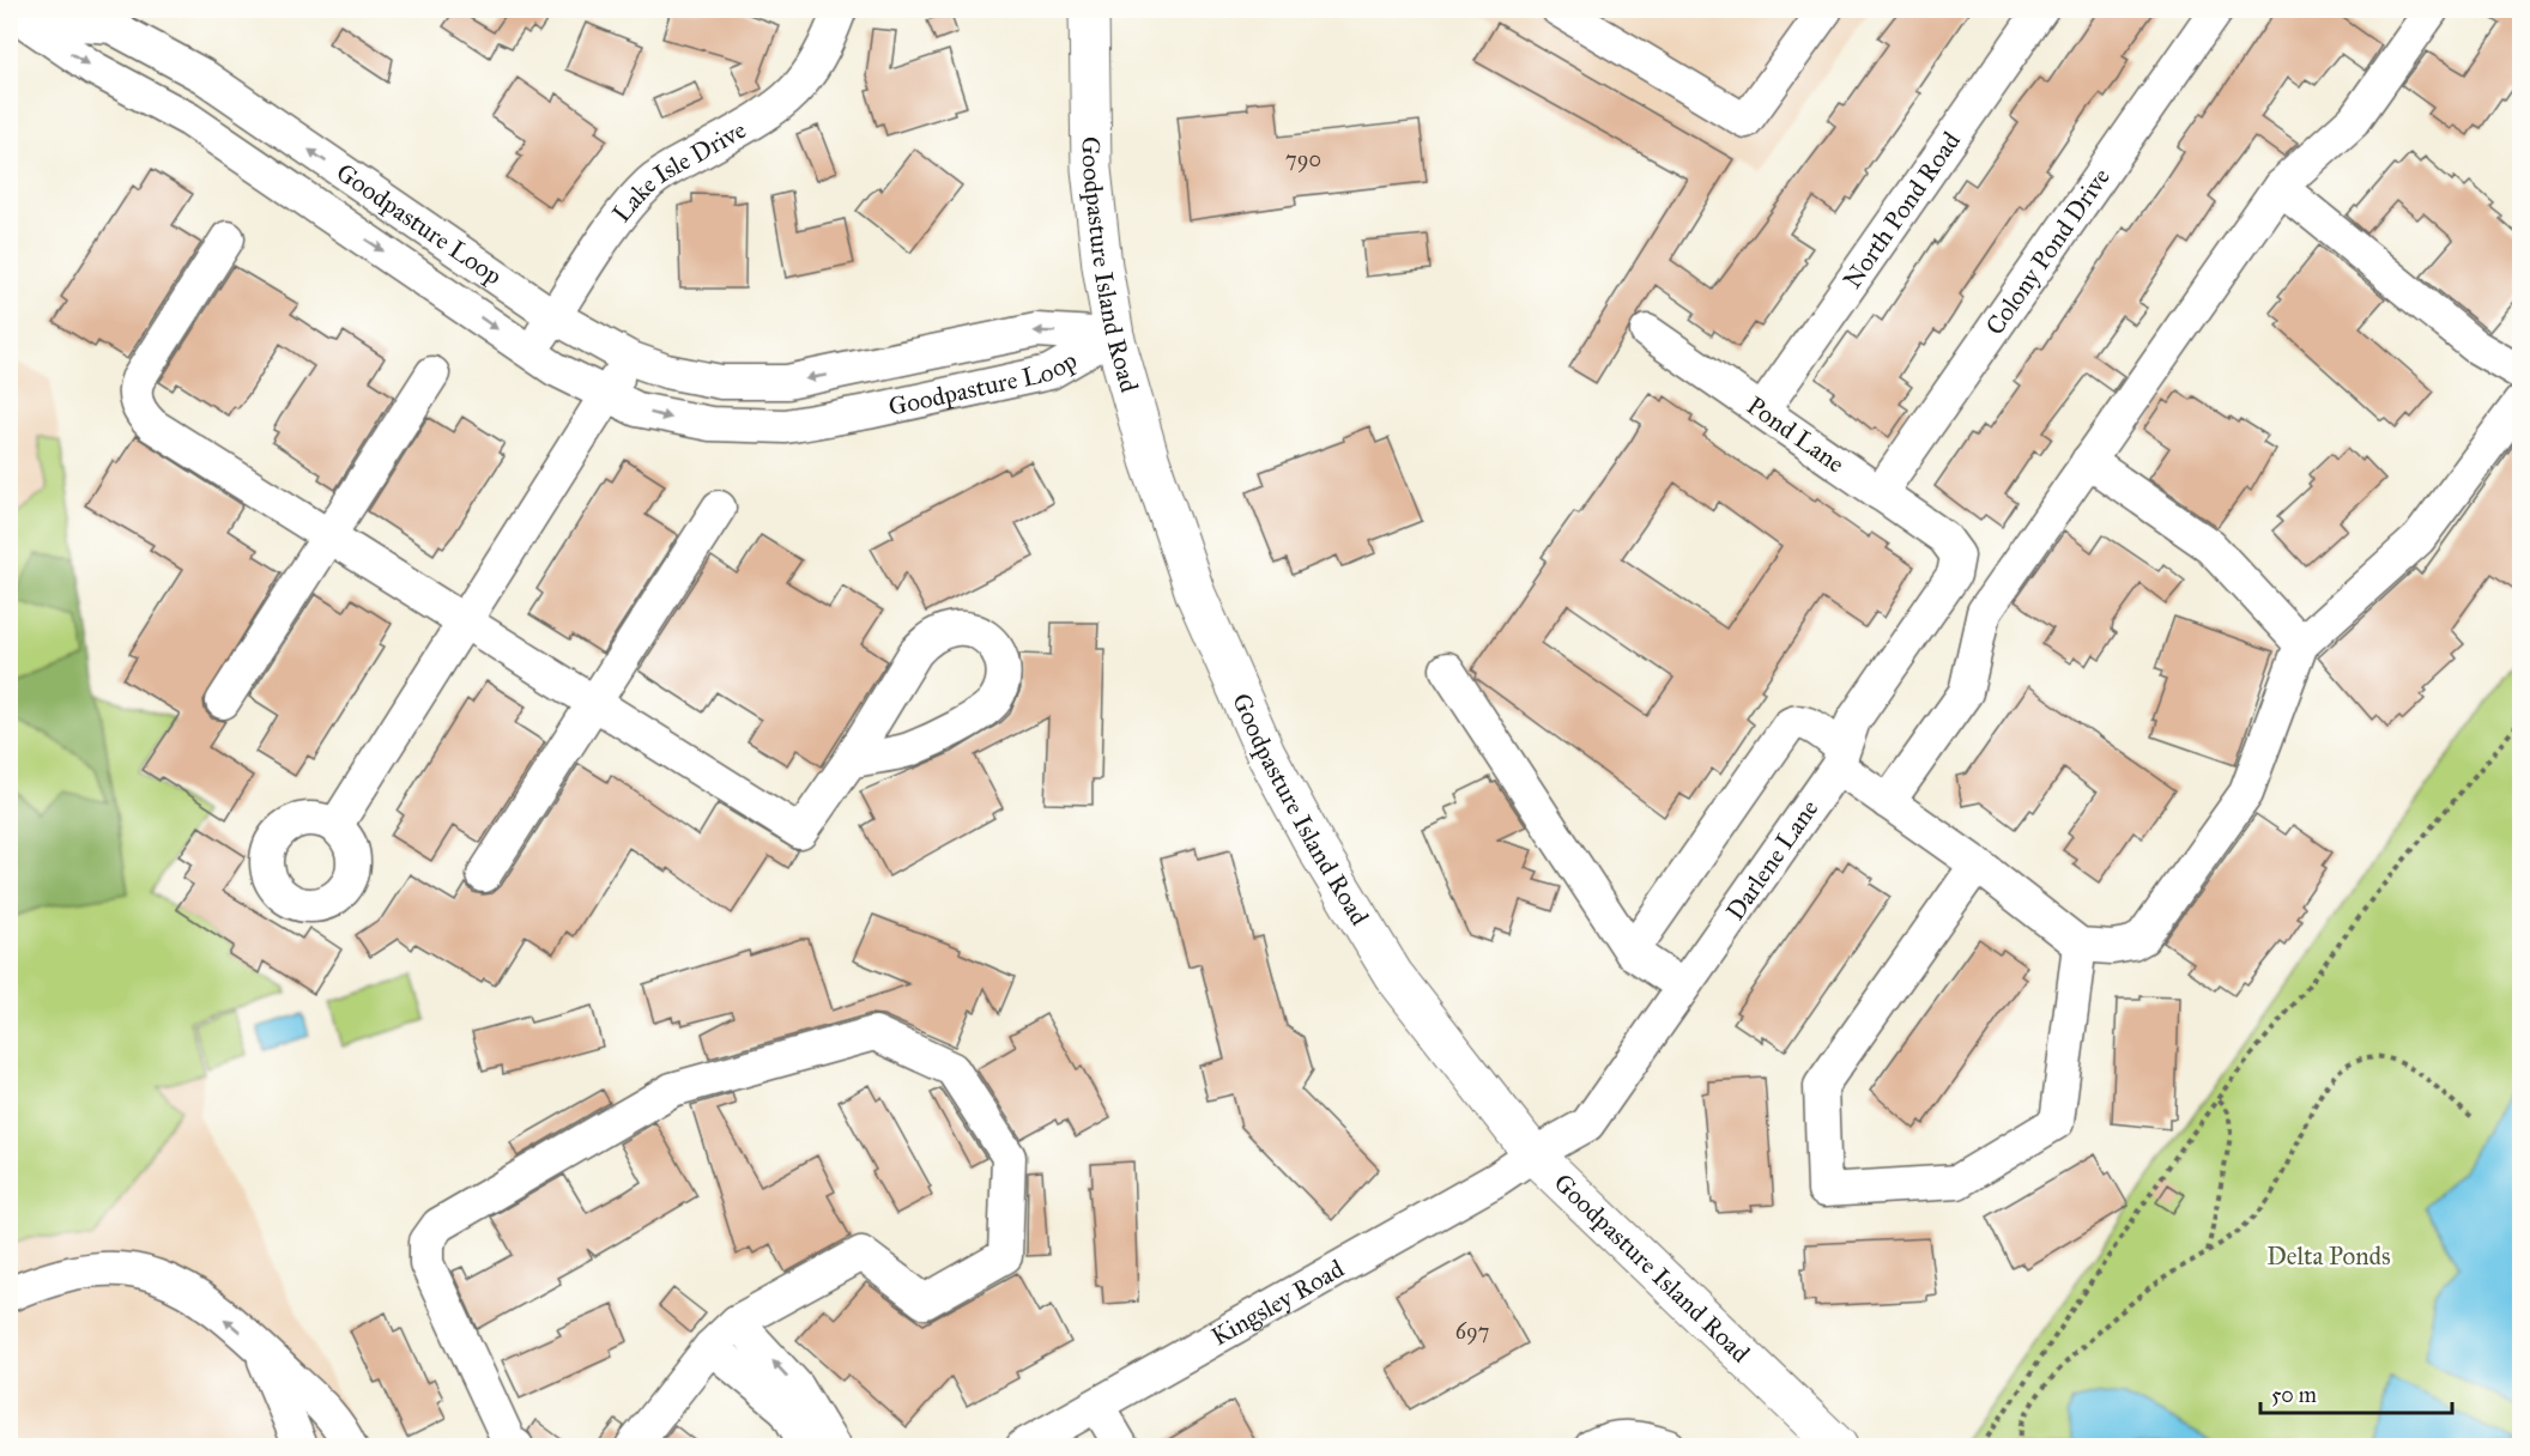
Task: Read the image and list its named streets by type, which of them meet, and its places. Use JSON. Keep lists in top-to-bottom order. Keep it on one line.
{"streets":{"main road":["Goodpasture Island Road"],"street":["Lake Isle Drive","North Pond Road","Goodpasture Loop","Colony Pond Drive","Pond Lane","Darlene Lane","Kingsley Road"]},"crossings":[["Lake Isle Drive","Goodpasture Loop"],["North Pond Road","Pond Lane"],["Goodpasture Loop","Goodpasture Island Road"],["Colony Pond Drive","Pond Lane"],["Goodpasture Island Road","Darlene Lane"],["Goodpasture Island Road","Kingsley Road"],["Pond Lane","Darlene Lane"],["Darlene Lane","Kingsley Road"]],"parks":["Delta Ponds"],"house_numbers":["790","697"],"scale_bar":"50 m"}
